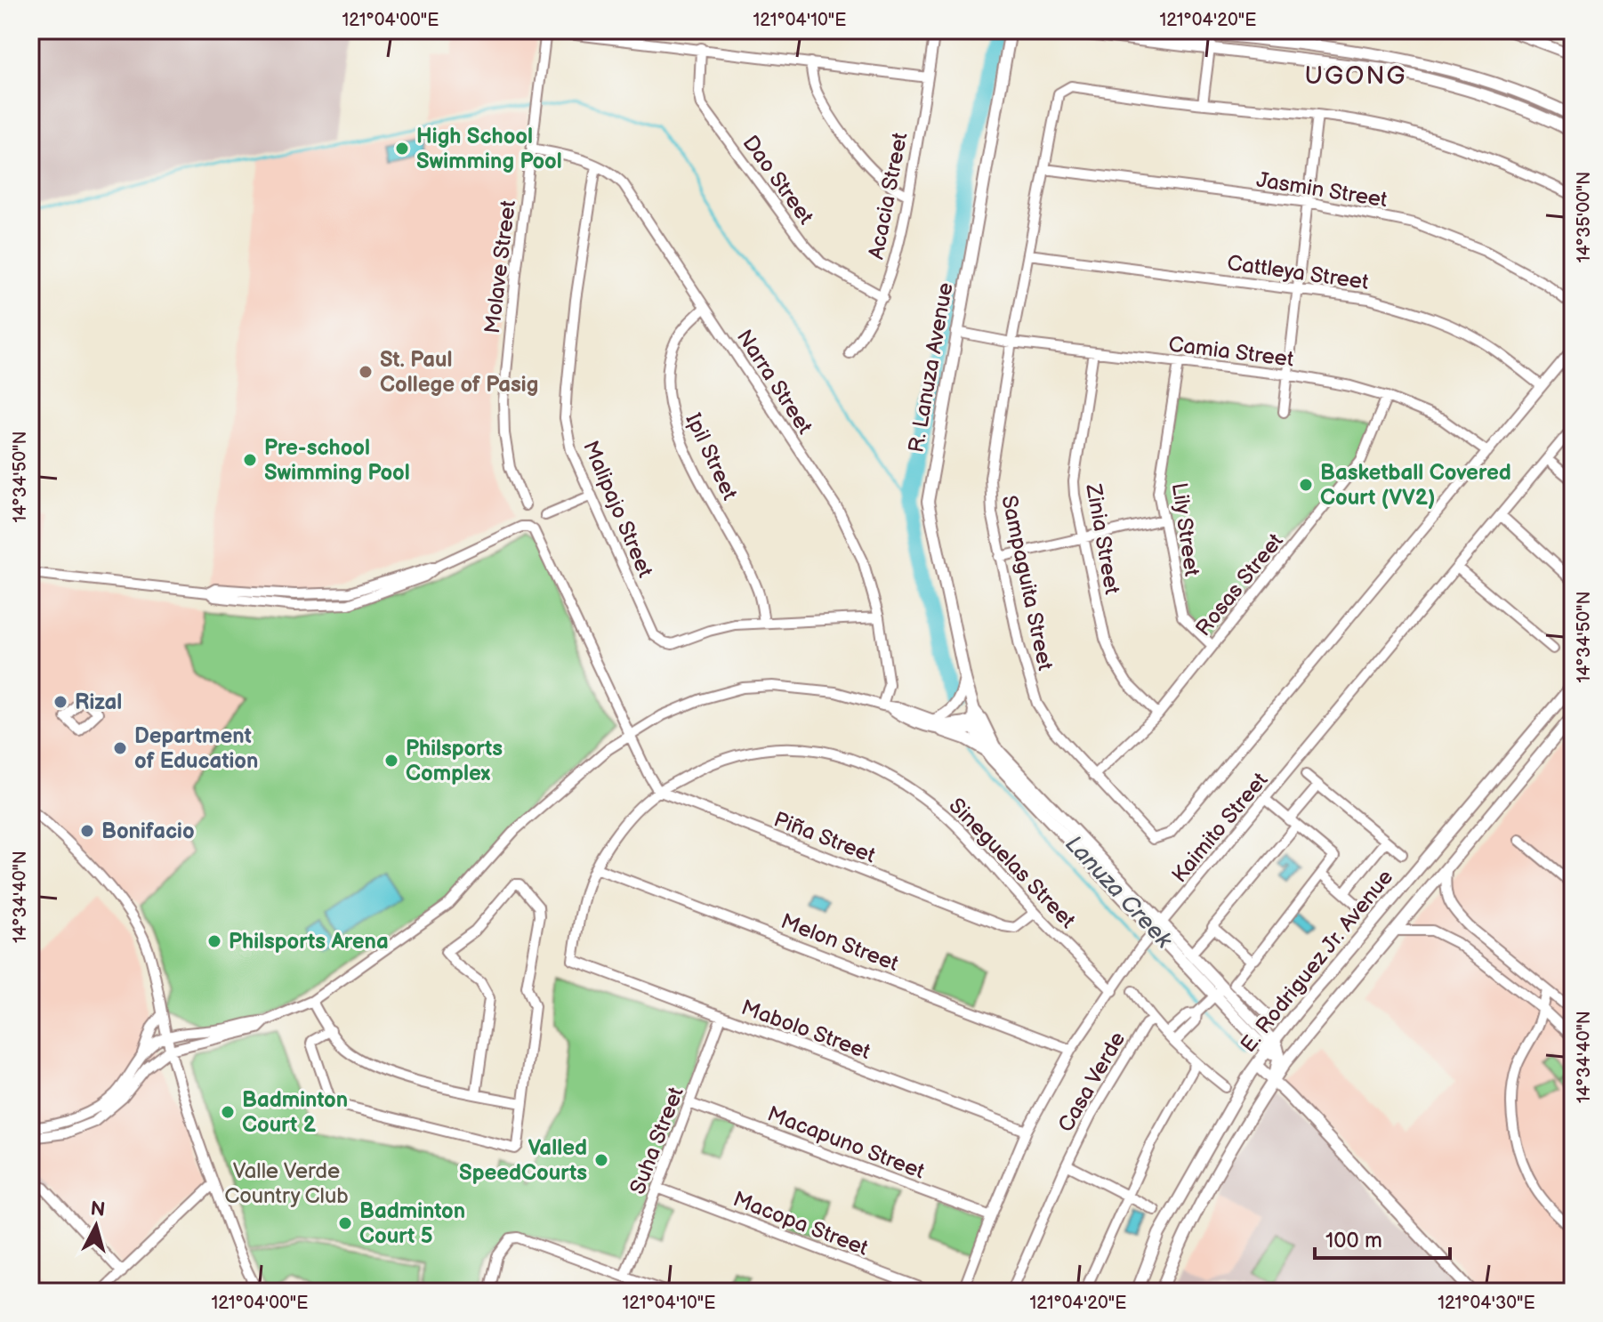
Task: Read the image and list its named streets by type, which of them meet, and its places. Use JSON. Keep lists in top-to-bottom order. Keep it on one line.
{"streets":{"main road":["R. Lanuza Avenue","E. Rodriguez Jr. Avenue"],"street":["Dao Street","Jasmin Street","Acacia Street","Molave Street","Cattleya Street","Camia Street","Narra Street","Ipil Street","Malipajo Street","Lily Street","Zinia Street","Sampaguita Street","Rosas Street","Kaimito Street","Piña Street","Sineguelas Street","Melon Street","Mabolo Street","Casa Verde","Suha Street","Macapuno Street","Macopa Street"]},"crossings":[["Dao Street","Acacia Street"],["Jasmin Street","Sampaguita Street"],["Molave Street","Narra Street"],["Cattleya Street","Sampaguita Street"],["Camia Street","R. Lanuza Avenue"],["Camia Street","Lily Street"],["Camia Street","Zinia Street"],["Camia Street","Sampaguita Street"],["Camia Street","Rosas Street"],["R. Lanuza Avenue","Kaimito Street"],["R. Lanuza Avenue","E. Rodriguez Jr. Avenue"],["Narra Street","Ipil Street"],["Narra Street","Malipajo Street"],["Ipil Street","Malipajo Street"],["Lily Street","Rosas Street"],["Zinia Street","Rosas Street"],["Sampaguita Street","Rosas Street"],["Kaimito Street","Sineguelas Street"],["Kaimito Street","Melon Street"],["Kaimito Street","Mabolo Street"],["Kaimito Street","Macapuno Street"],["Piña Street","Sineguelas Street"],["Sineguelas Street","Melon Street"],["Sineguelas Street","Mabolo Street"],["Mabolo Street","Suha Street"],["Suha Street","Macapuno Street"],["Suha Street","Macopa Street"]],"districts":["UGONG"],"water":["Lanuza Creek"],"parks":["Valle Verde Country Club"],"places":["High School Swimming Pool","St. Paul College of Pasig","Pre-school Swimming Pool","Basketball Covered Court (VV2)","Rizal","Department of Education","Philsports Complex","Bonifacio","Philsports Arena","Badminton Court 2","Valled SpeedCourts","Badminton Court 5"],"scale_bar":"100 m","north":"top","coordinates":["121°04'00\"E","121°04'10\"E","121°04'20\"E","14°35'00\"N","14°34'50\"N","14°34'40\"N","121°04'30\"E"]}
